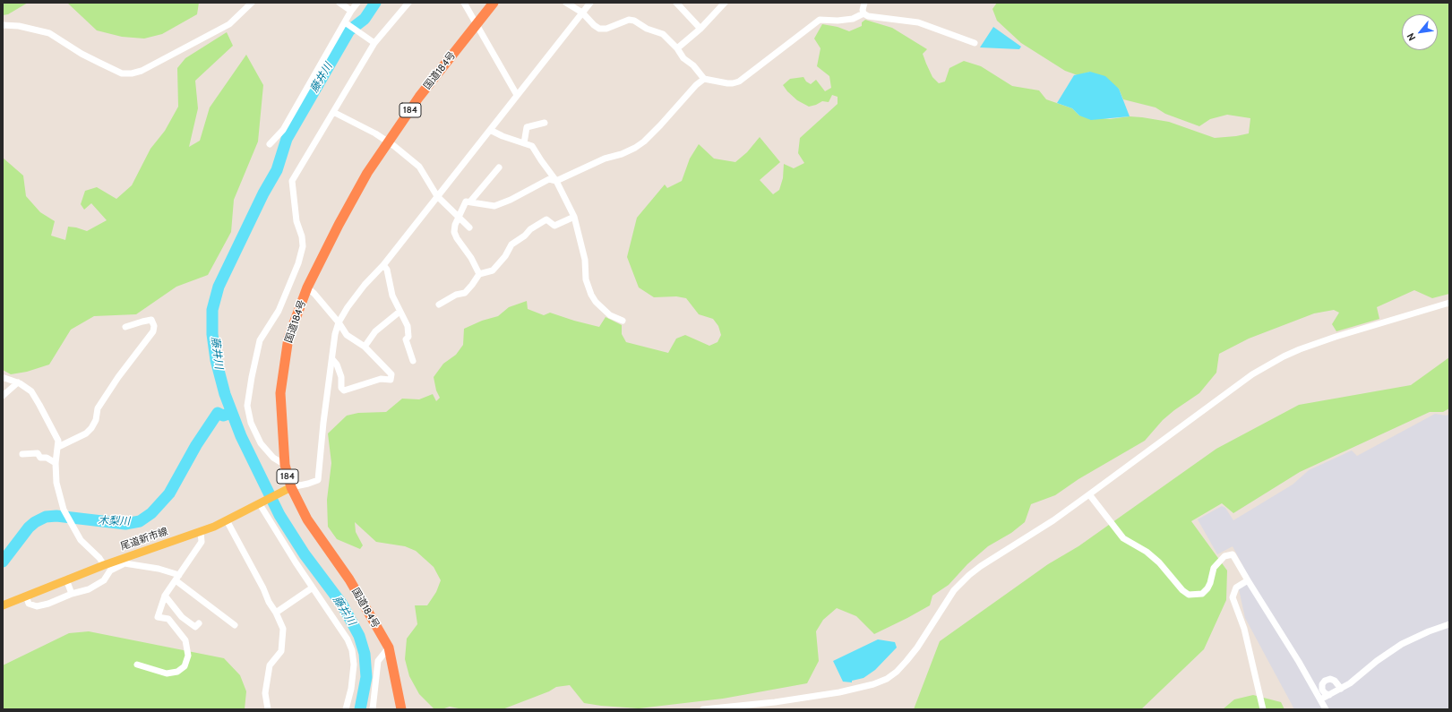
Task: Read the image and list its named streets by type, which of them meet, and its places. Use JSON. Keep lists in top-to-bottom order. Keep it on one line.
{"streets":{"highway":["国道184号","184"],"main road":["尾道新市線"]},"crossings":[["国道184号","尾道新市線"]],"water":["藤井川","木梨川"],"north":"bottom left"}
